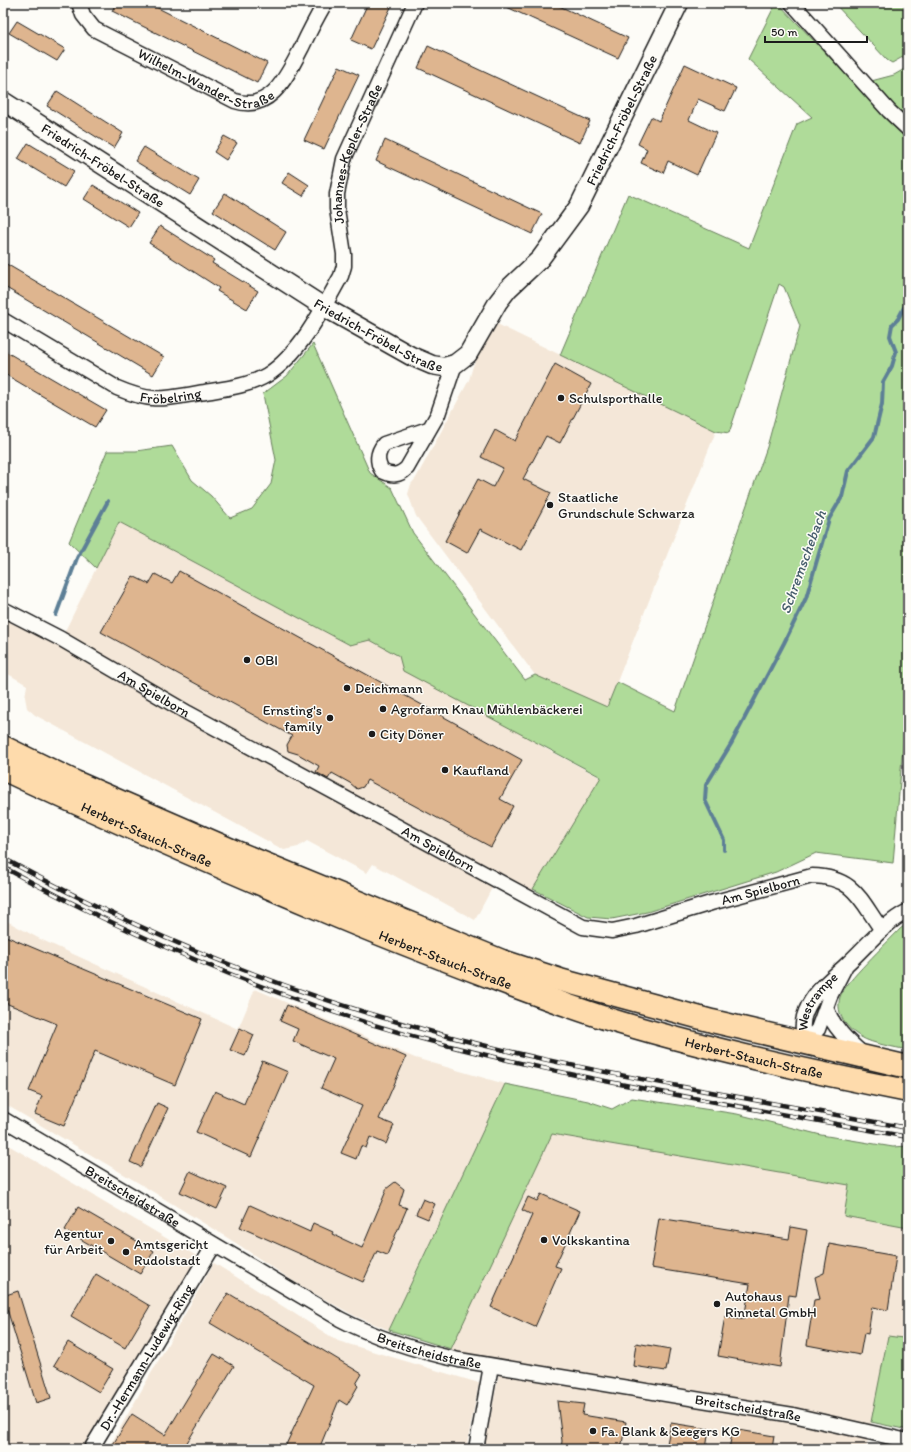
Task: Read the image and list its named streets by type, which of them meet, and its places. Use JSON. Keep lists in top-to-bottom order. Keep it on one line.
{"streets":{"main road":["Herbert-Stauch-Straße"],"street":["Wilhelm-Wander-Straße","Friedrich-Fröbel-Straße","Johannes-Kepler-Straße","Fröbelring","Am Spielborn","Westrampe","Breitscheidstraße","Dr.-Hermann-Ludewig-Ring"]},"crossings":[["Friedrich-Fröbel-Straße","Johannes-Kepler-Straße"],["Friedrich-Fröbel-Straße","Fröbelring"],["Johannes-Kepler-Straße","Fröbelring"],["Am Spielborn","Westrampe"],["Herbert-Stauch-Straße","Westrampe"],["Breitscheidstraße","Dr.-Hermann-Ludewig-Ring"]],"water":["Schremschebach"],"places":["Schulsporthalle","Staatliche Grundschule Schwarza","OBI","Deichmann","Agrofarm Knau Mühlenbäckerei","Ernsting's family","City Döner","Kaufland","Volkskantina","Agentur für Arbeit","Amtsgericht Rudolstadt","Autohaus Rinnetal GmbH","Fa. Blank & Seegers KG"],"scale_bar":"50 m"}
